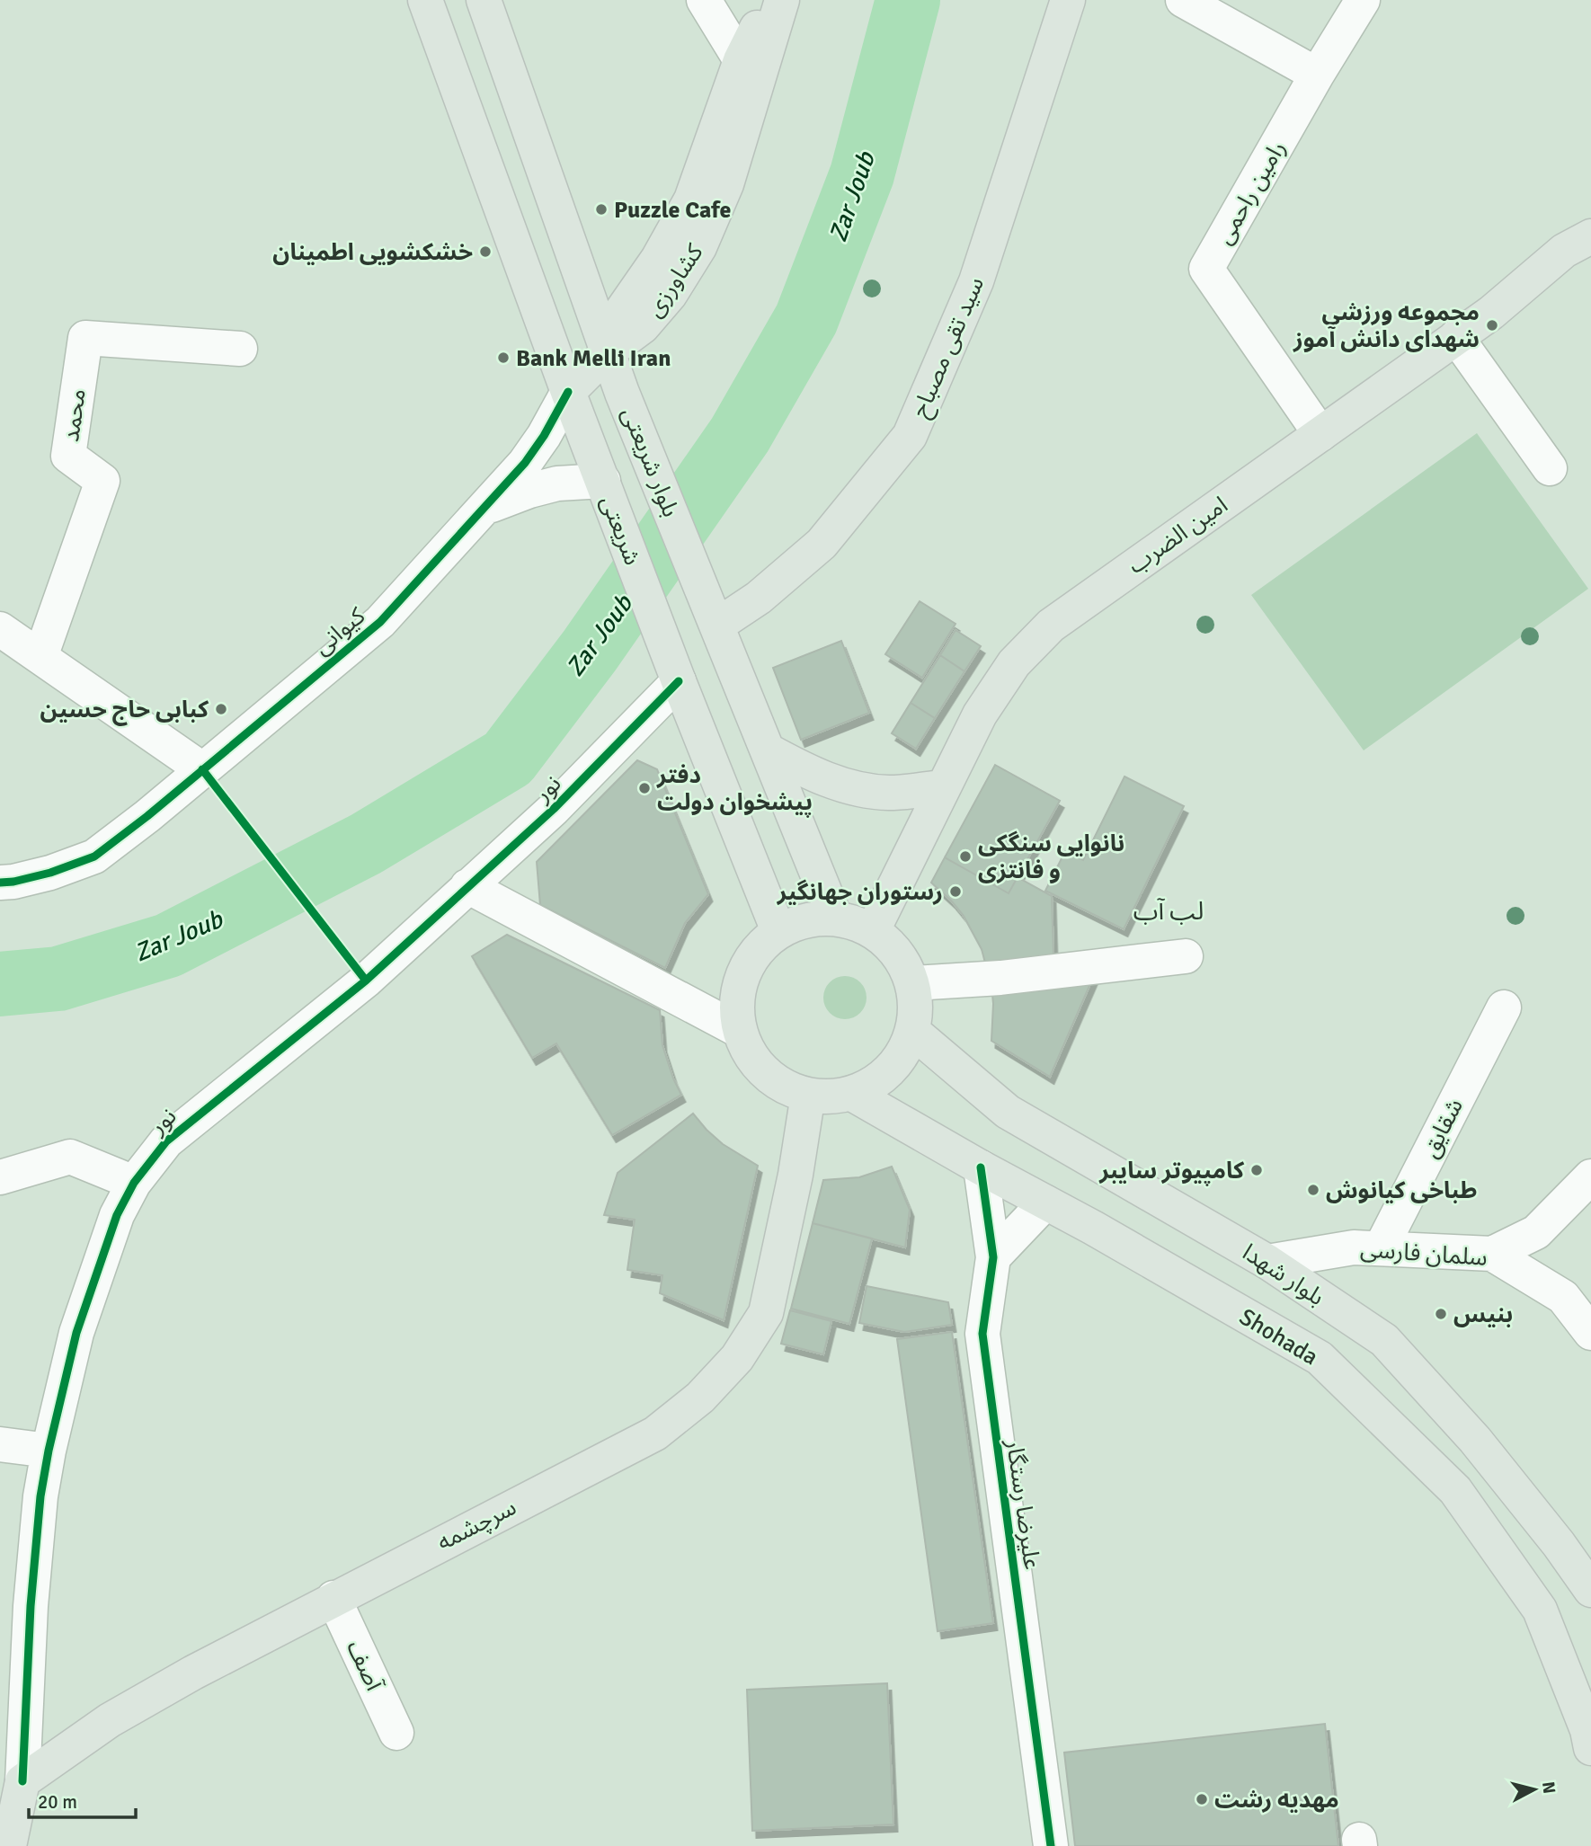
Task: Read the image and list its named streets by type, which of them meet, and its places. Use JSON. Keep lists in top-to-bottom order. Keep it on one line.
{"streets":{"main road":["کشاورزی","سید تقی مصباح","بلوار شریعتی","شریعتی","امین الضرب","بلوار شهدا","Shohada","سرچشمه"],"street":["رامین راحمی","محمد","کیوانی","نور","شقایق","سلمان فارسی","علیرضا رستگار","آصف"]},"crossings":[["رامین راحمی","امین الضرب"],["کشاورزی","بلوار شریعتی"],["سید تقی مصباح","بلوار شریعتی"],["بلوار شریعتی","امین الضرب"],["بلوار شریعتی","بلوار شهدا"],["بلوار شریعتی","Shohada"],["بلوار شریعتی","سرچشمه"],["شریعتی","نور"],["امین الضرب","بلوار شهدا"],["امین الضرب","Shohada"],["امین الضرب","سرچشمه"],["نور","سرچشمه"],["شقایق","سلمان فارسی"],["سلمان فارسی","بلوار شهدا"],["بلوار شهدا","Shohada"],["بلوار شهدا","سرچشمه"],["Shohada","علیرضا رستگار"],["Shohada","سرچشمه"],["سرچشمه","آصف"]],"districts":["لب آب"],"water":["Zar Joub"],"places":["Puzzle Cafe","خشکشویی اطمینان","مجموعه ورزشی شهدای دانش آموز","Bank Melli Iran","کبابی حاج حسین","دفتر پیشخوان دولت","نانوایی سنگکی و فانتزی","رستوران جهانگیر","کامپیوتر سایبر","طباخی کیانوش","بنیس","مهدیه رشت"],"scale_bar":"20 m","north":"right"}
